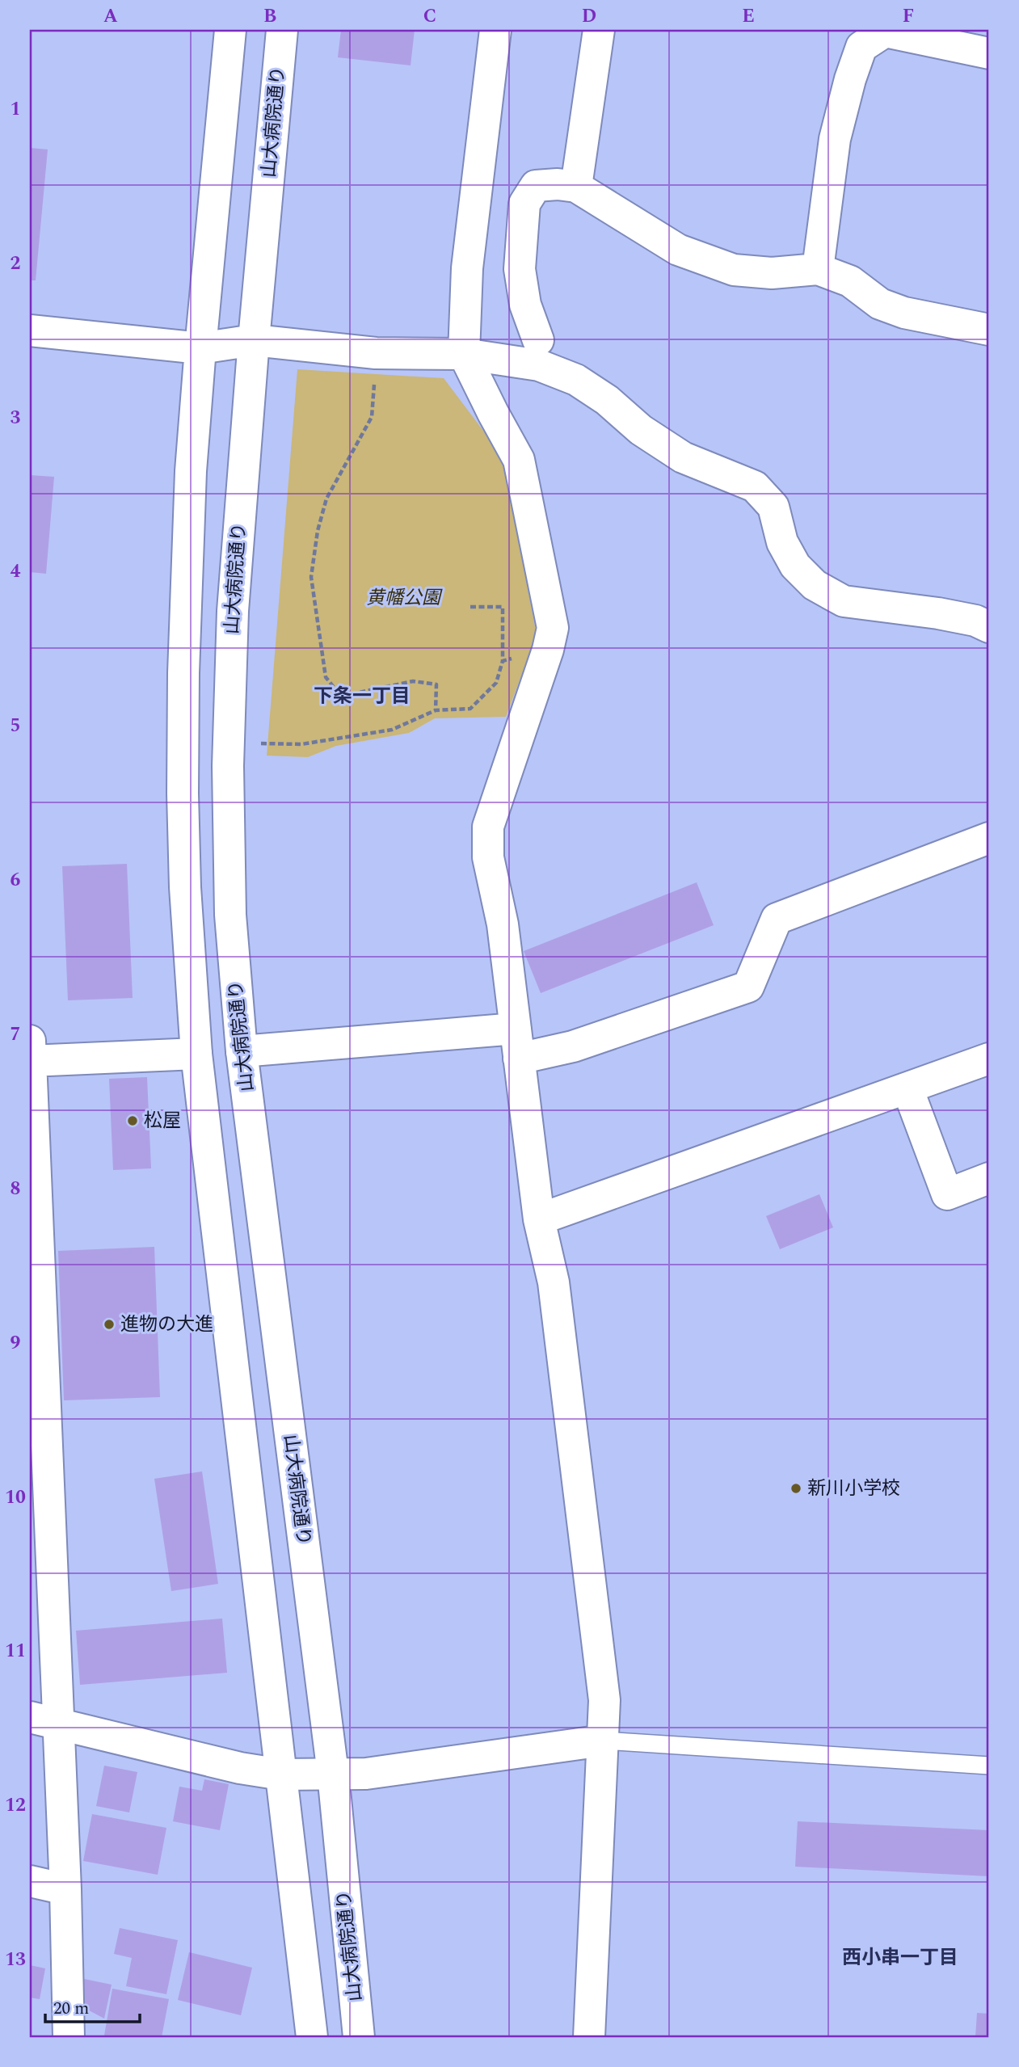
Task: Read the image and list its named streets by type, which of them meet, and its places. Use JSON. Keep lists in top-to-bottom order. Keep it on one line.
{"streets":{"street":["山大病院通り"]},"districts":["下条一丁目","西小串一丁目"],"parks":["黄幡公園"],"places":["松屋","進物の大進","新川小学校"],"scale_bar":"20 m","grid":{"columns":["A","B","C","D","E","F"],"rows":["1","2","3","4","5","6","7","8","9","10","11","12","13"]}}
